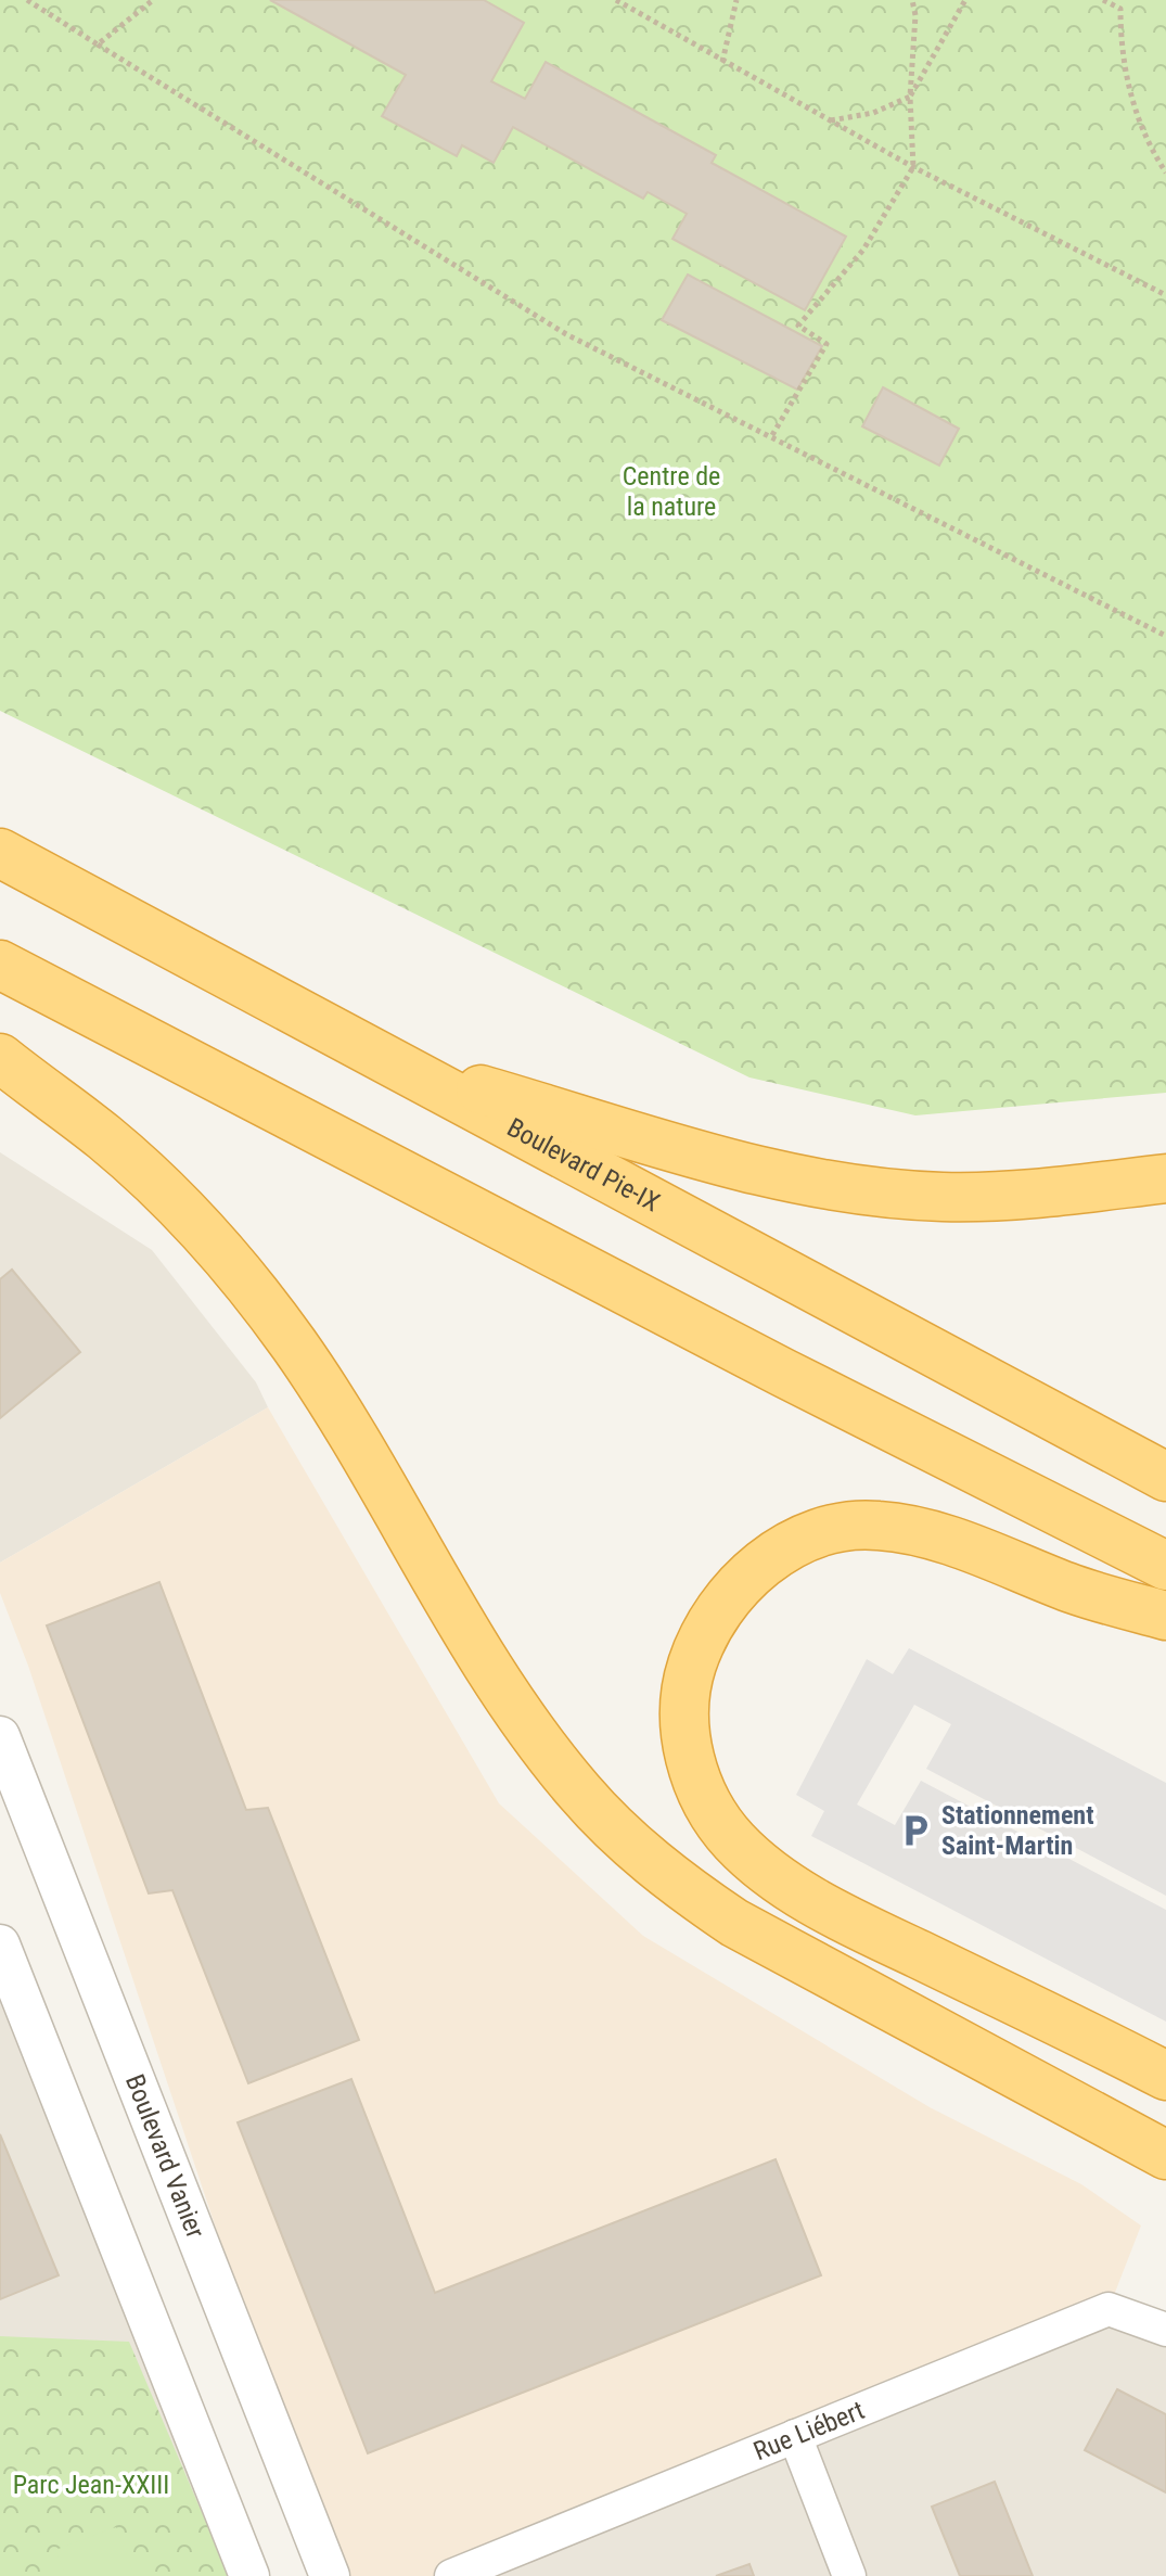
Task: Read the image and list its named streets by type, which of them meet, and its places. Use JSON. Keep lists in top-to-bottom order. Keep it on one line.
{"streets":{"highway":["Boulevard Pie-IX"],"street":["Boulevard Vanier","Rue Liébert"]},"parks":["Centre de la nature","Parc Jean-XXIII"],"places":{"parking":["Stationnement Saint-Martin"]}}
